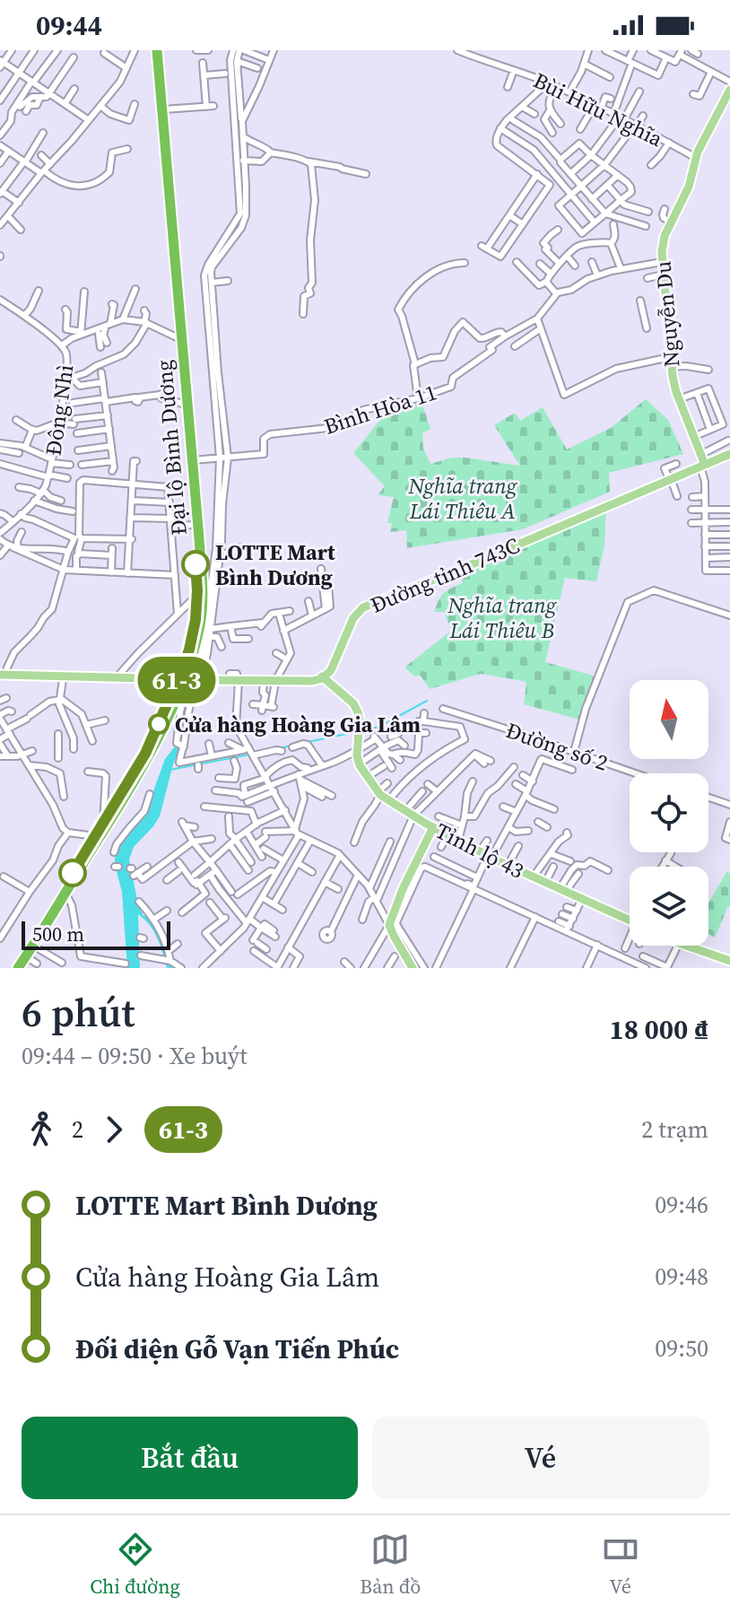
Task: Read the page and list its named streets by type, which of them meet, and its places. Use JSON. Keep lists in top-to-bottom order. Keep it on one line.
{"streets":{"highway":["Đại lộ Bình Dương"],"main road":["Nguyễn Du","Đường tỉnh 743C","Tỉnh lộ 43"],"street":["Bùi Hữu Nghĩa","Bình Hòa 11","Đông Nhì","Đường số 2"]},"crossings":[["Bùi Hữu Nghĩa","Nguyễn Du"],["Nguyễn Du","Đường tỉnh 743C"],["Đường tỉnh 743C","Tỉnh lộ 43"]],"parks":["Nghĩa trang Lái Thiêu A","Nghĩa trang Lái Thiêu B"],"places":["LOTTE Mart Bình Dương","Cửa hàng Hoàng Gia Lâm"],"lines":["bus line 61-3"],"scale_bar":"500 m","north":"top","page":{"status":"09:44","on_map":"61-3","scale":"500 m","heading":["6 phút","09:44 – 09:50 · Xe buýt","18 000 ₫"],"legs":["2","61-3","2 trạm"],"list":[{"name":"LOTTE Mart Bình Dương","value":"09:46"},{"name":"Cửa hàng Hoàng Gia Lâm","value":"09:48"},{"name":"Đối diện Gỗ Vạn Tiến Phúc","value":"09:50"}],"buttons":["Bắt đầu","Vé"],"tabs":["Chỉ đường","Bản đồ","Vé"]}}
